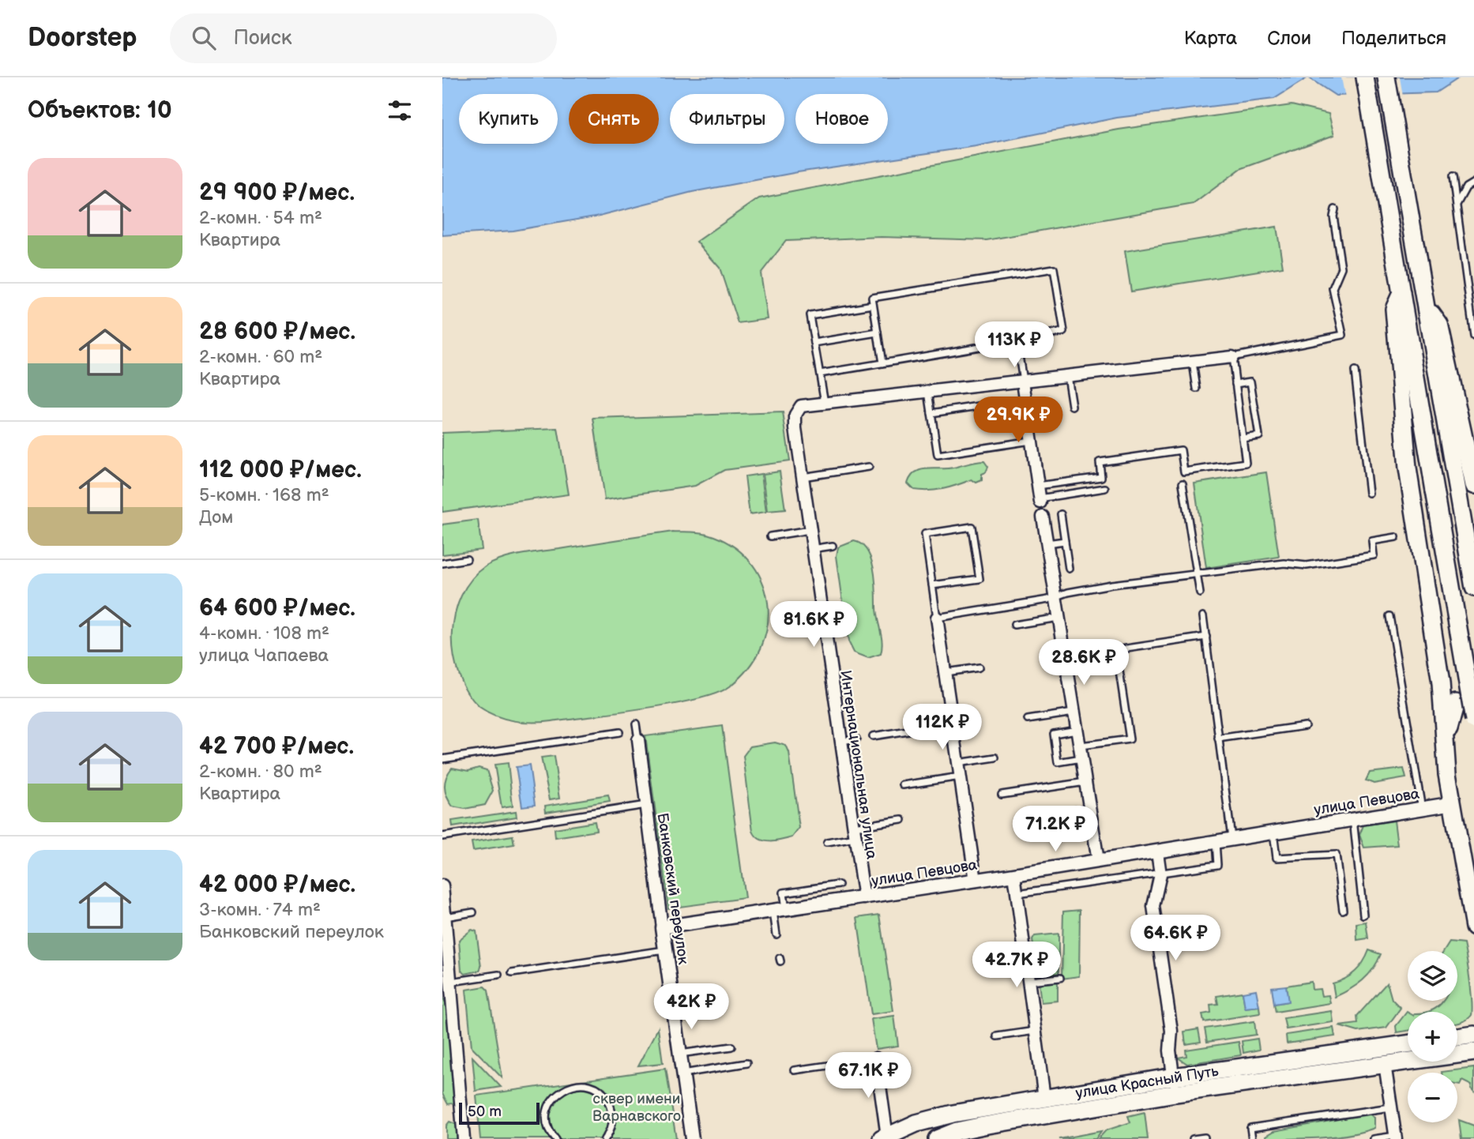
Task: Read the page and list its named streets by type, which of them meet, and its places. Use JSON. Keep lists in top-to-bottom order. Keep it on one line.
{"streets":{"main road":["улица Красный Путь"],"street":["Интернациональная улица","улица Певцова","Банковский переулок"]},"crossings":[["Интернациональная улица","улица Певцова"],["улица Певцова","Банковский переулок"]],"parks":["сквер имени Варнавского"],"scale_bar":"50 m","page":{"header":"Doorstep","search":"Поиск","nav":["Карта","Слои","Поделиться"],"heading":"Объектов: 10","chip":["Купить","Снять","Фильтры","Новое"],"list":[{"name":"29 900 ₽/мес.","note":"2-комн. · 54 m² · Квартира"},{"name":"28 600 ₽/мес.","note":"2-комн. · 60 m² · Квартира"},{"name":"112 000 ₽/мес.","note":"5-комн. · 168 m² · Дом"},{"name":"64 600 ₽/мес.","note":"4-комн. · 108 m² · улица Чапаева"},{"name":"42 700 ₽/мес.","note":"2-комн. · 80 m² · Квартира"},{"name":"42 000 ₽/мес.","note":"3-комн. · 74 m² · Банковский переулок"}],"price":["113K ₽","29.9K ₽","81.6K ₽","28.6K ₽","112K ₽","71.2K ₽","64.6K ₽","42.7K ₽","42K ₽","67.1K ₽"],"map_buttons":["+","−"],"scale":"50 m"}}
